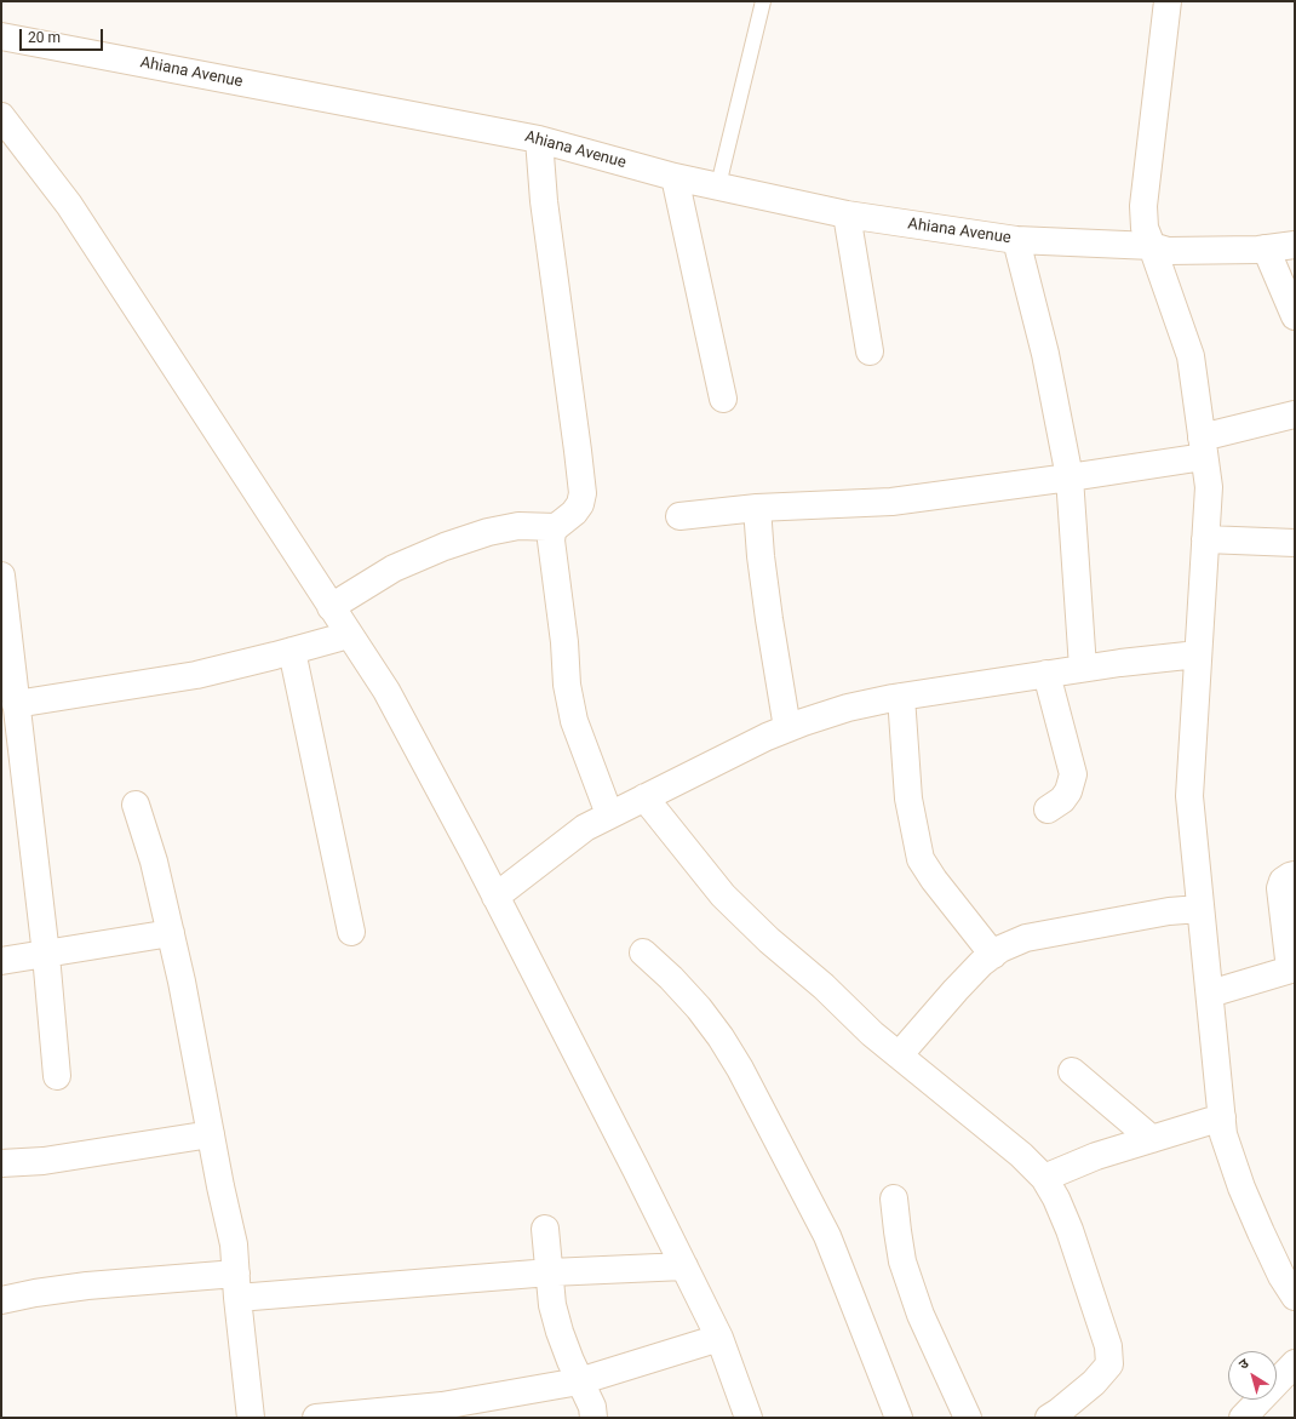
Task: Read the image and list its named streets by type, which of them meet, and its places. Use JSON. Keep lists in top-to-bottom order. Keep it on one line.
{"streets":{"street":["Ahiana Avenue"]},"scale_bar":"20 m","north":"top left"}
